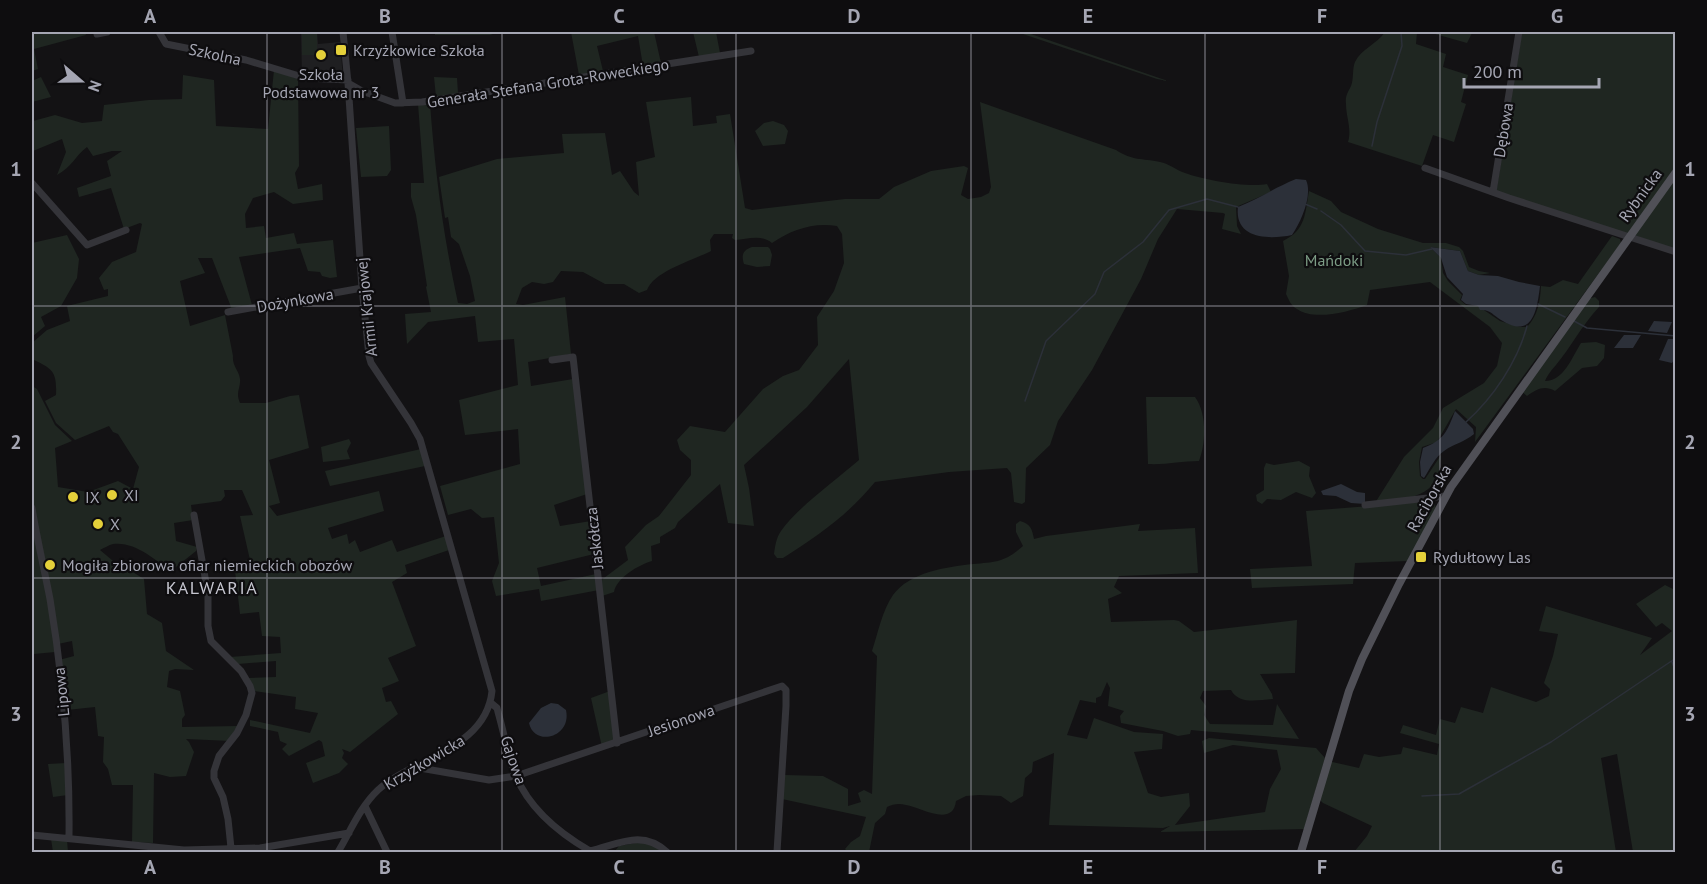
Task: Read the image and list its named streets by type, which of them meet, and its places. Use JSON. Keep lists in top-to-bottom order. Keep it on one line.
{"streets":{"main road":["Rybnicka","Raciborska"],"street":["Szkolna","Generała Stefana Grota-Roweckiego","Dębowa","Dożynkowa","Armii Krajowej","Jaskółcza","Lipowa","Jesionowa","Gajowa","Krzyżkowicka"]},"crossings":[["Szkolna","Generała Stefana Grota-Roweckiego"],["Szkolna","Armii Krajowej"],["Generała Stefana Grota-Roweckiego","Armii Krajowej"],["Rybnicka","Raciborska"],["Dożynkowa","Armii Krajowej"],["Armii Krajowej","Gajowa"],["Armii Krajowej","Krzyżkowicka"],["Jaskółcza","Jesionowa"],["Jesionowa","Gajowa"],["Jesionowa","Krzyżkowicka"],["Gajowa","Krzyżkowicka"]],"districts":["KALWARIA"],"parks":["Mańdoki"],"places":{"transit":["Krzyżkowice Szkoła","Rydułtowy Las"],"other":["Szkoła Podstawowa nr 3","XI","IX","X","Mogiła zbiorowa ofiar niemieckich obozów"]},"scale_bar":"200 m","north":"right","grid":{"columns":["A","B","C","D","E","F","G"],"rows":["1","2","3"]}}
